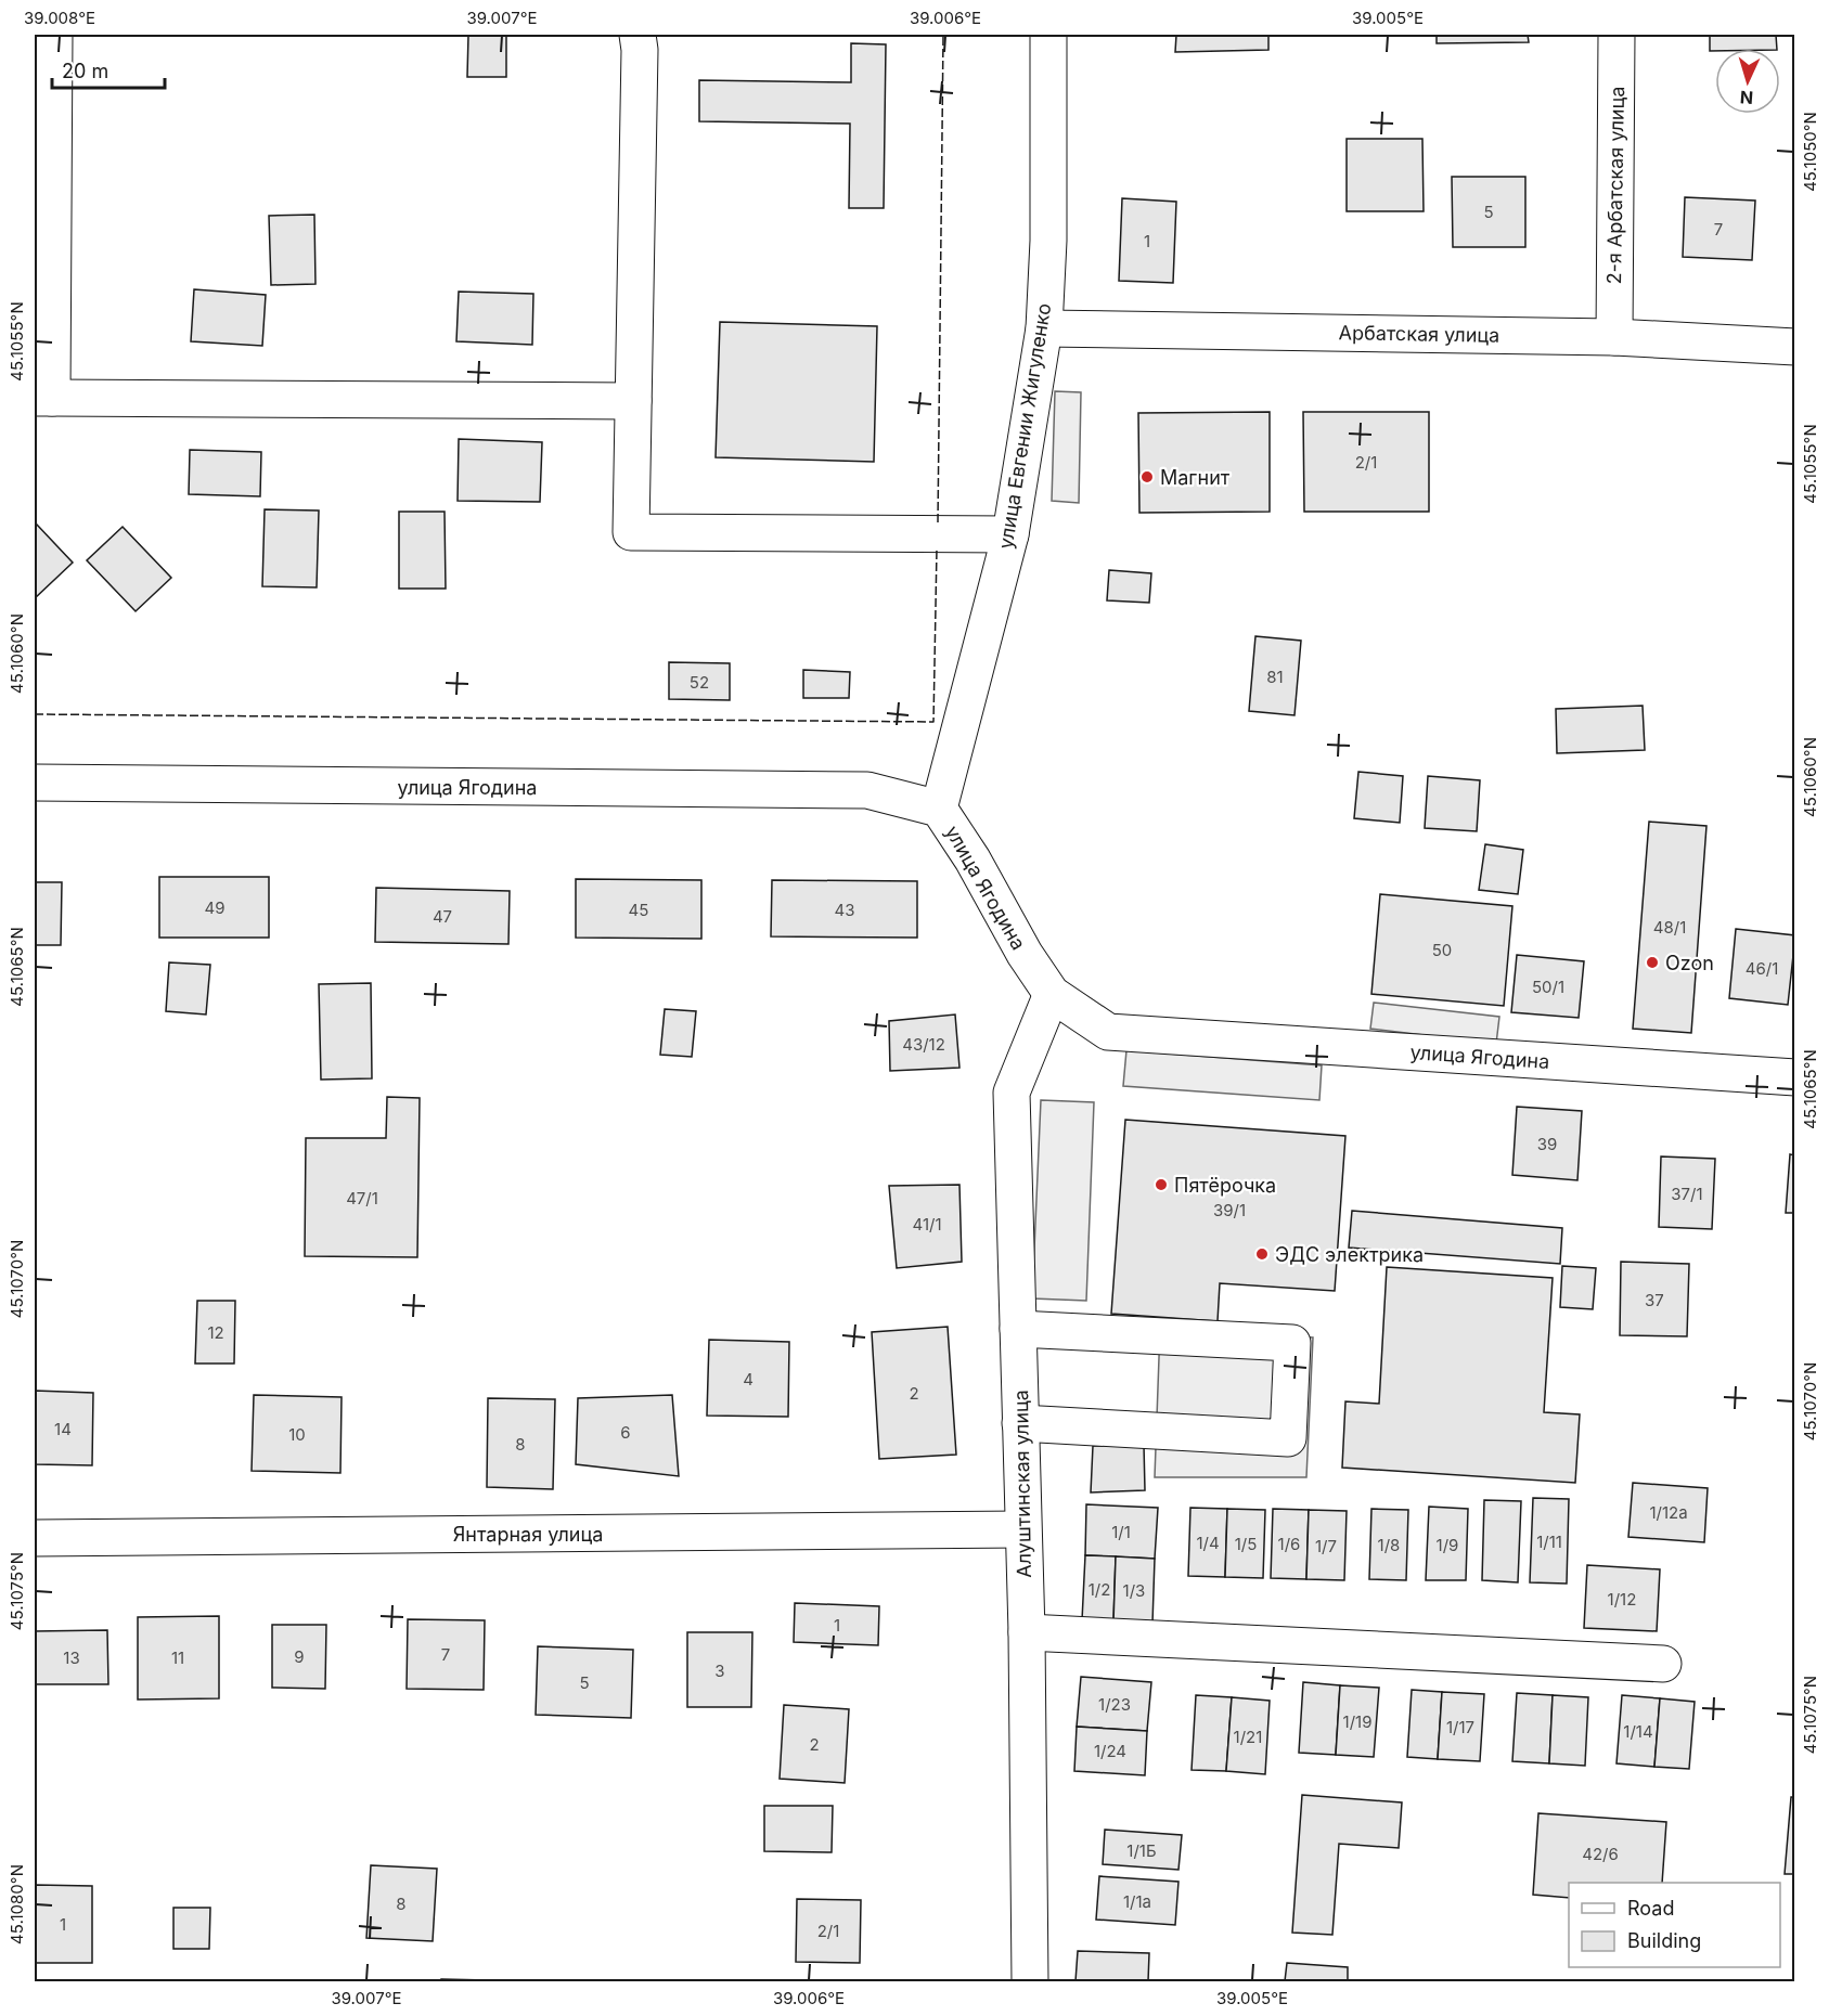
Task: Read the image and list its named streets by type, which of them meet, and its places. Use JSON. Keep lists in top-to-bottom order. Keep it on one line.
{"streets":{"street":["2-я Арбатская улица","Арбатская улица","улица Евгении Жигуленко","улица Ягодина","Алуштинская улица","Янтарная улица"]},"crossings":[["2-я Арбатская улица","Арбатская улица"],["Арбатская улица","улица Евгении Жигуленко"],["улица Евгении Жигуленко","улица Ягодина"],["улица Ягодина","Алуштинская улица"],["Алуштинская улица","Янтарная улица"]],"places":["Магнит","Ozon","Пятёрочка","ЭДС электрика"],"house_numbers":["5","7","1","2/1","81","52","49","45","43","47","48/1","50","46/1","50/1","43/12","39","37/1","47/1","39/1","41/1","37","12","4","2","14","6","10","8","1/12а","1/1","1/11","1/4","1/5","1/6","1/8","1/9","1/7","1/2","1/3","1/12","1","7","9","13","11","3","5","1/23","1/19","1/17","1/14","1/21","2","1/24","1/1Б","42/6","1/1а","8","1","2/1"],"legend":["Road","Building"],"scale_bar":"20 m","north":"bottom","coordinates":["39.008°E","39.007°E","39.006°E","39.005°E","45.1050°N","45.1055°N","45.1060°N","45.1065°N","45.1070°N","45.1075°N","45.1080°N"]}
